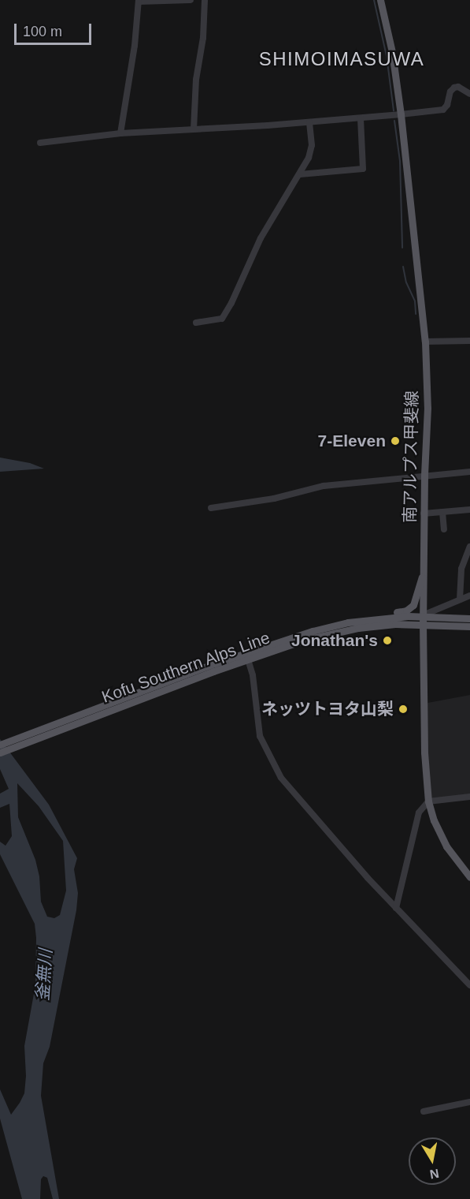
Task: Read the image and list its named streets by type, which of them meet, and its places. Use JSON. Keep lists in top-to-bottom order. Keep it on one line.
{"streets":{"main road":["南アルプス甲斐線","Kofu Southern Alps Line"]},"crossings":[["南アルプス甲斐線","Kofu Southern Alps Line"]],"districts":["SHIMOIMASUWA"],"water":["釜無川"],"places":["7-Eleven","Jonathan's","ネッツトヨタ山梨"],"scale_bar":"100 m","north":"bottom"}
